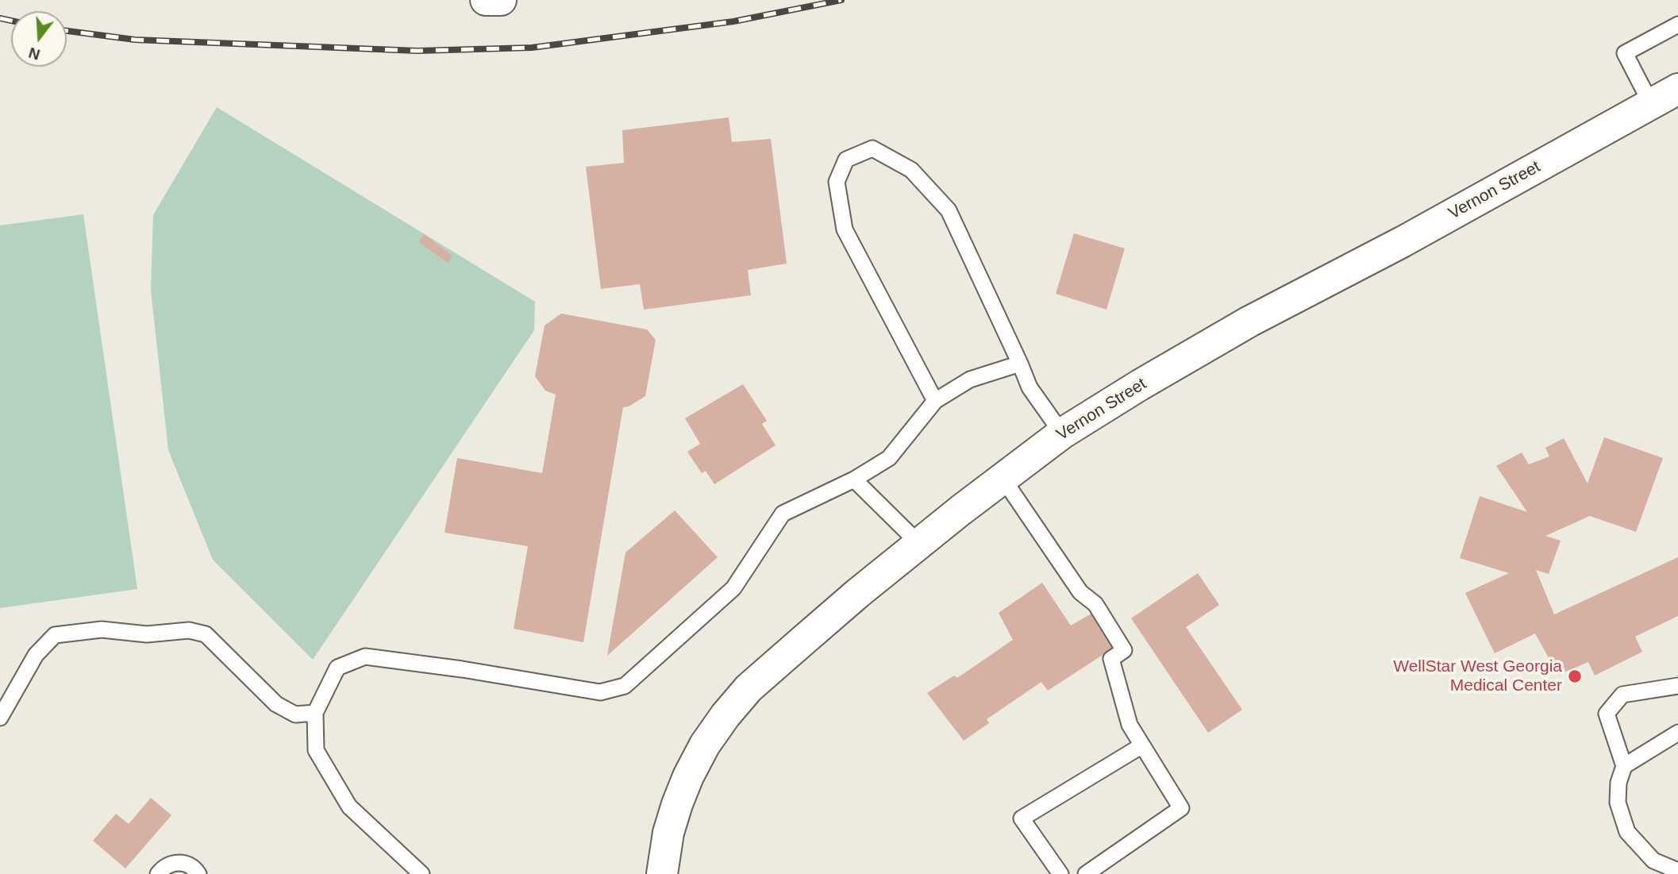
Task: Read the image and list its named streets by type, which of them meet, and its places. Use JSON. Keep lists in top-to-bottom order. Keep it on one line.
{"streets":{"street":["Vernon Street"]},"places":["WellStar West Georgia Medical Center"],"north":"bottom"}
